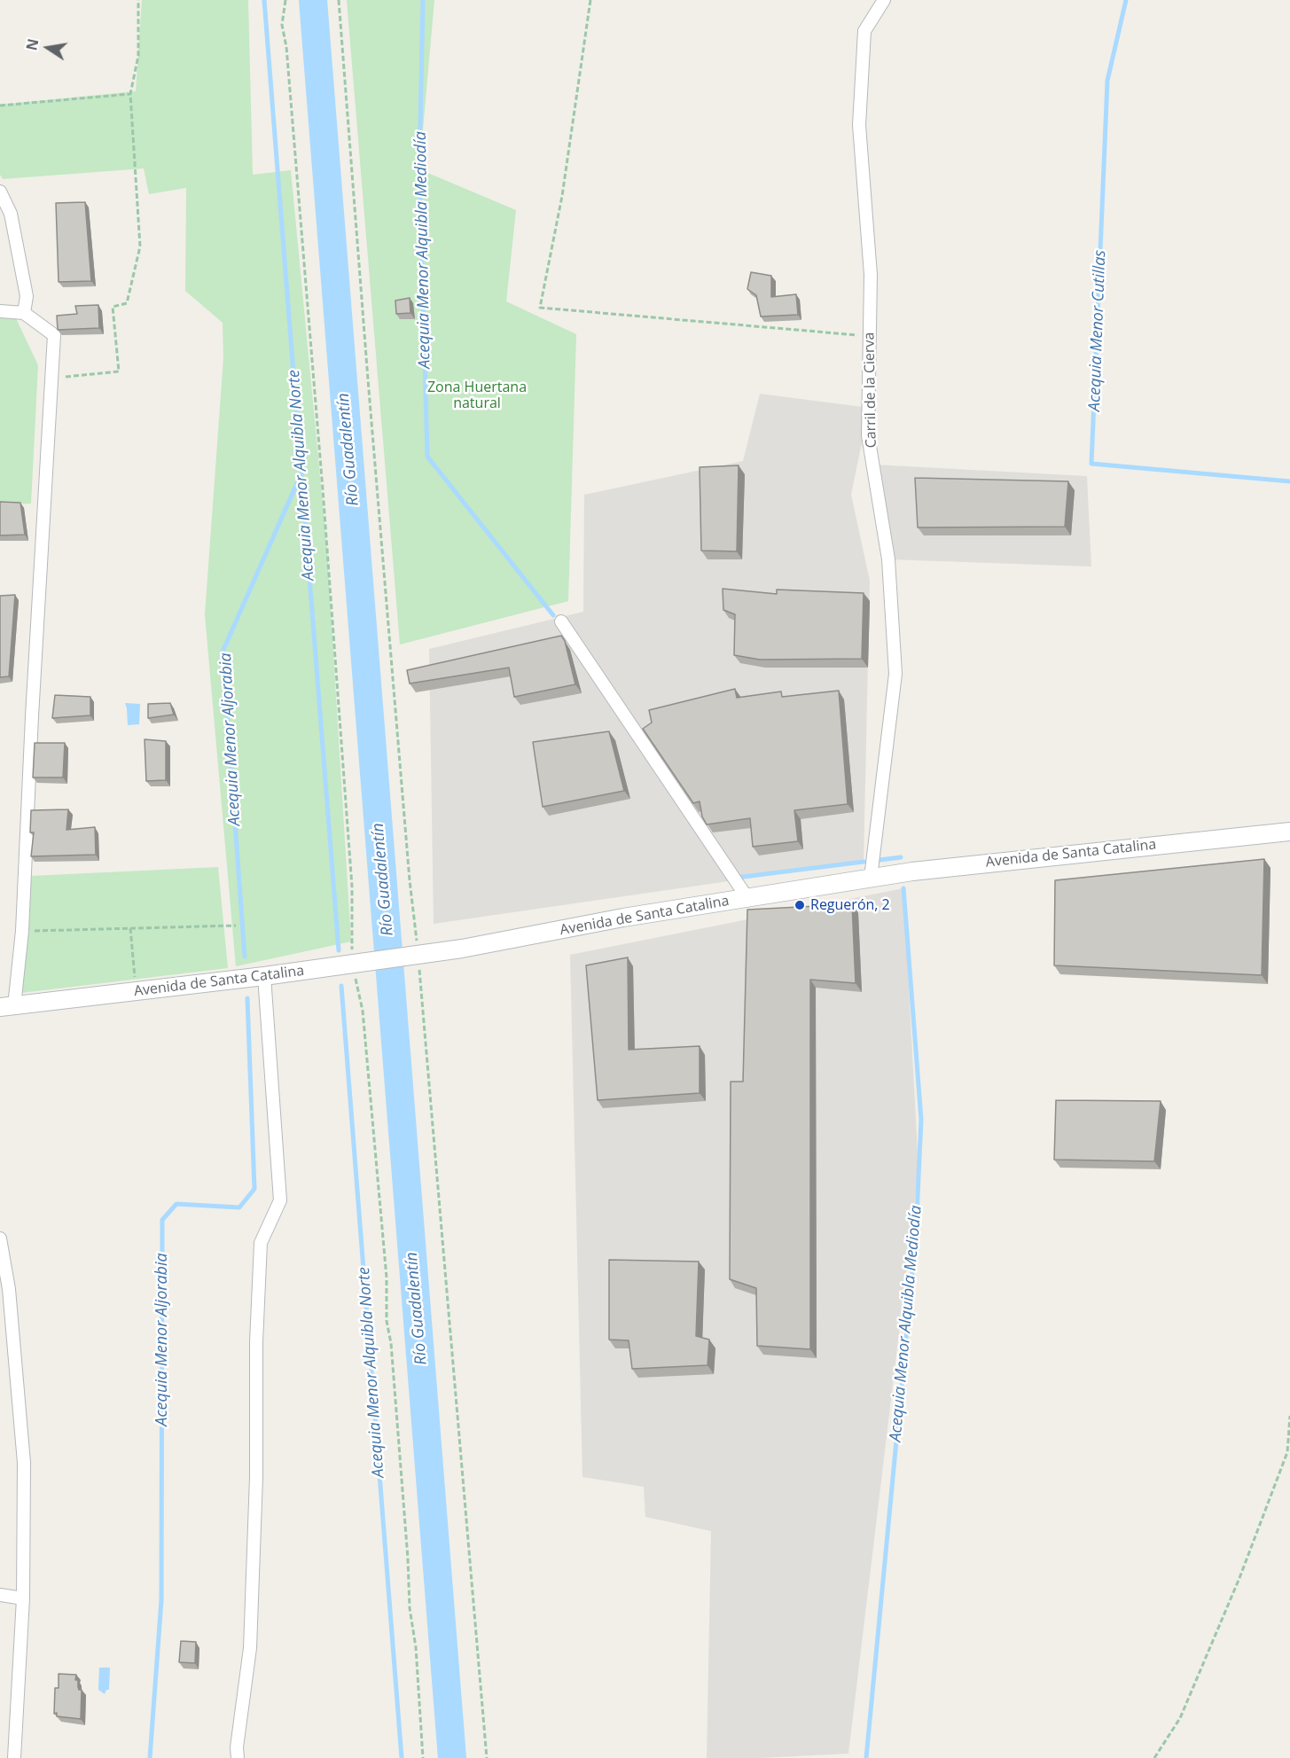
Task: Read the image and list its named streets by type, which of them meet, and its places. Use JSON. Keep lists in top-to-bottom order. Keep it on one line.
{"streets":{"main road":["Avenida de Santa Catalina"],"street":["Carril de la Cierva"]},"crossings":[["Carril de la Cierva","Avenida de Santa Catalina"]],"water":["Acequia Menor Alquibla Mediodía","Acequia Menor Cutillas","Río Guadalentín","Acequia Menor Alquibla Norte","Acequia Menor Aljorabia"],"parks":["Zona Huertana natural"],"places":["Reguerón, 2"],"north":"left"}
